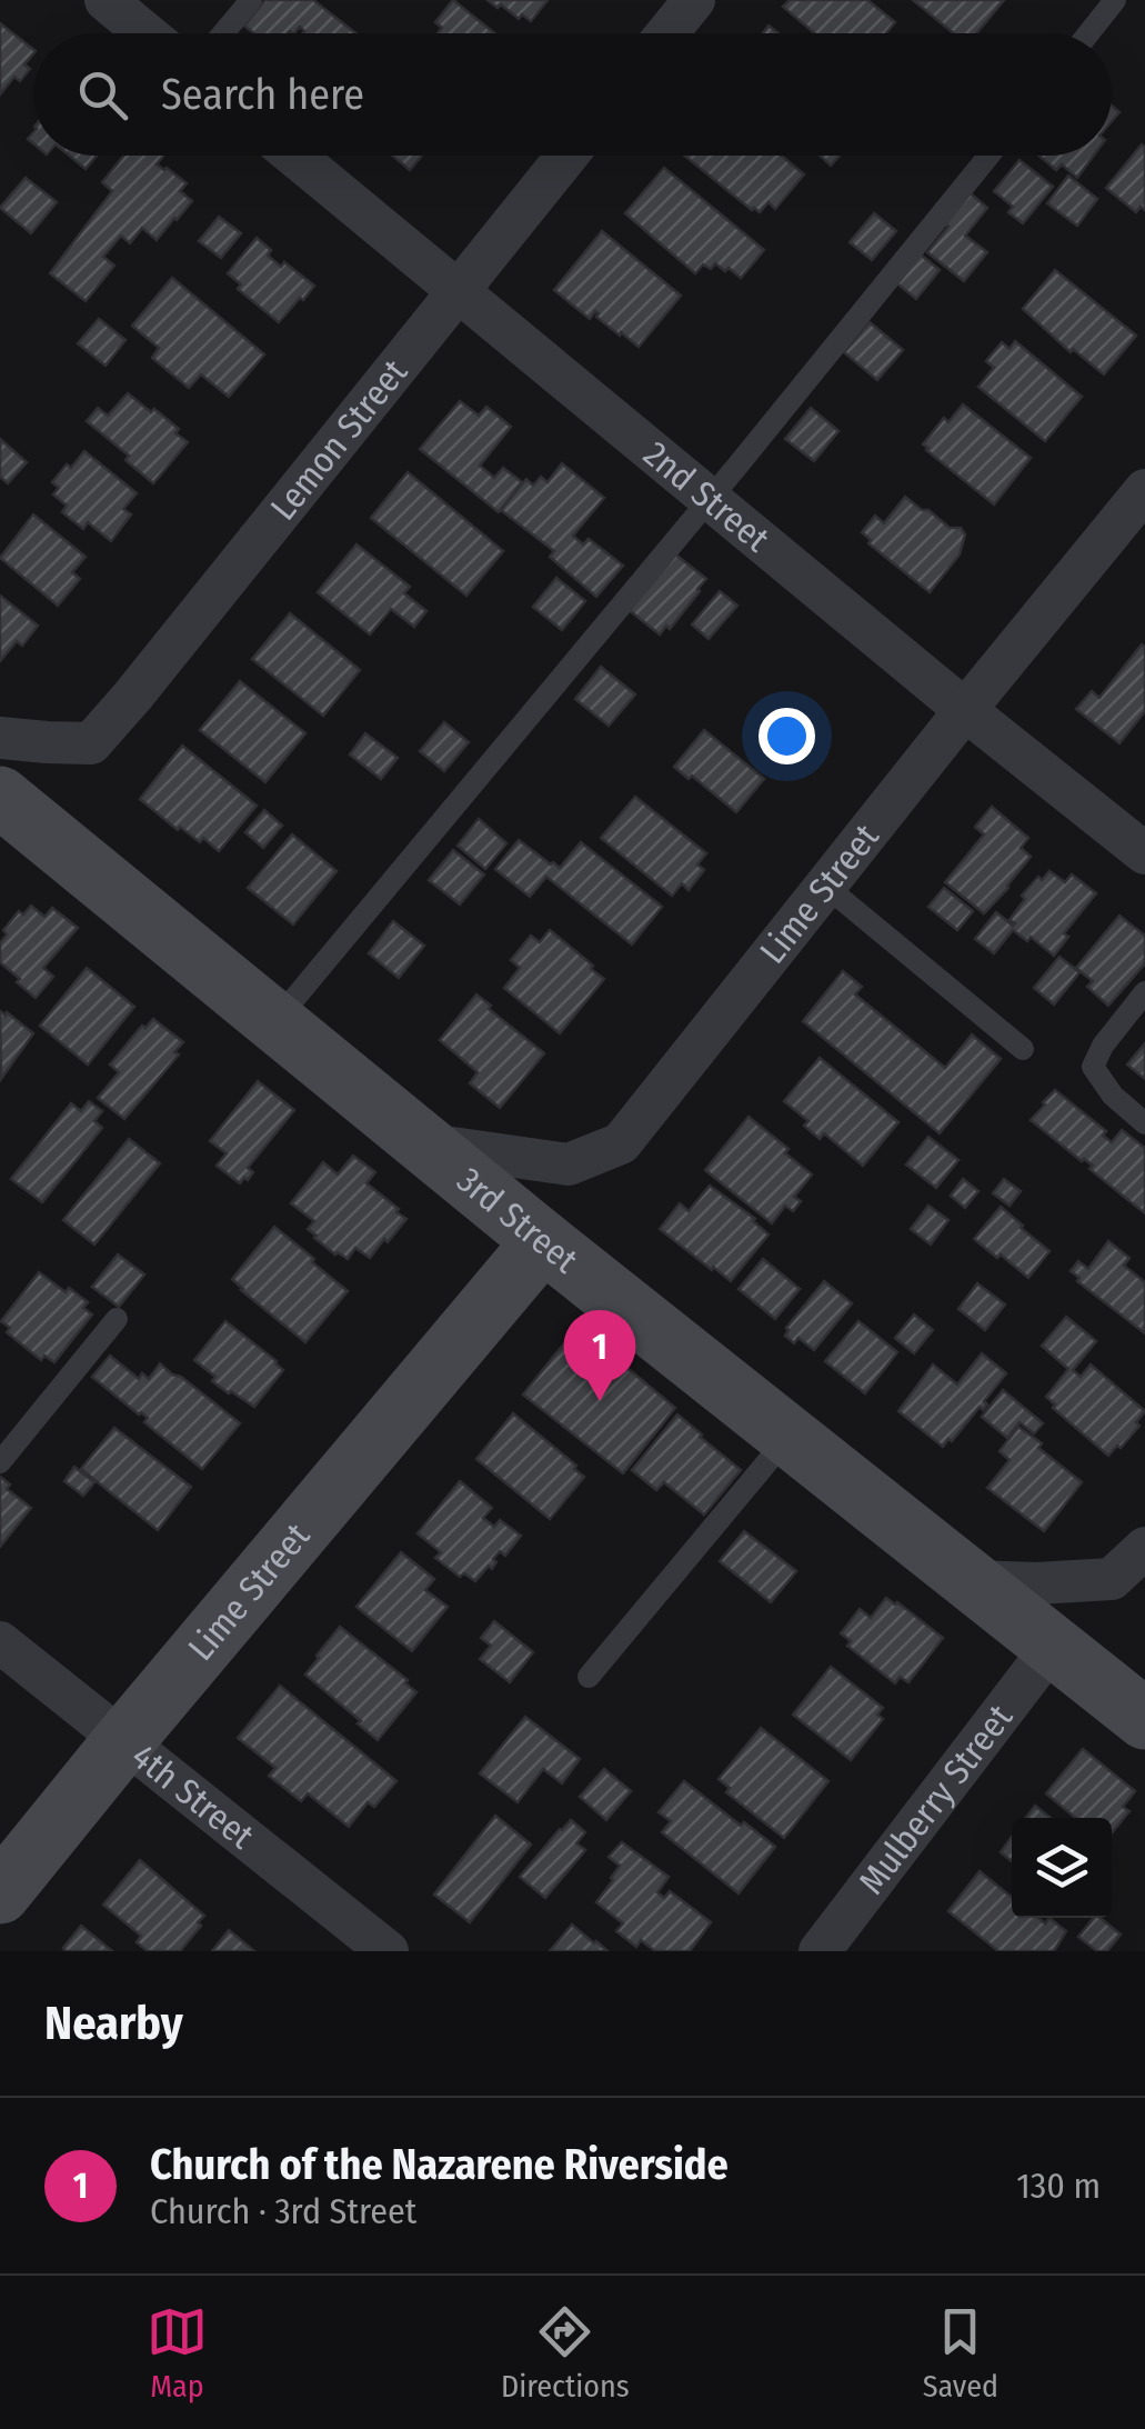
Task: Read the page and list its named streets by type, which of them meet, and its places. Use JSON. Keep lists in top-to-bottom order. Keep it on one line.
{"streets":{"main road":["Lime Street","3rd Street"],"street":["Lemon Street","2nd Street","4th Street","Mulberry Street"]},"crossings":[["Lemon Street","2nd Street"],["2nd Street","Lime Street"],["Lime Street","3rd Street"],["Lime Street","4th Street"],["3rd Street","Mulberry Street"]],"page":{"search":"Search here","pins":"1","heading":"Nearby","list":[{"mark":"1","name":"Church of the Nazarene Riverside","note":"Church · 3rd Street","value":"130 m"}],"nav":["Map","Directions","Saved"]}}
